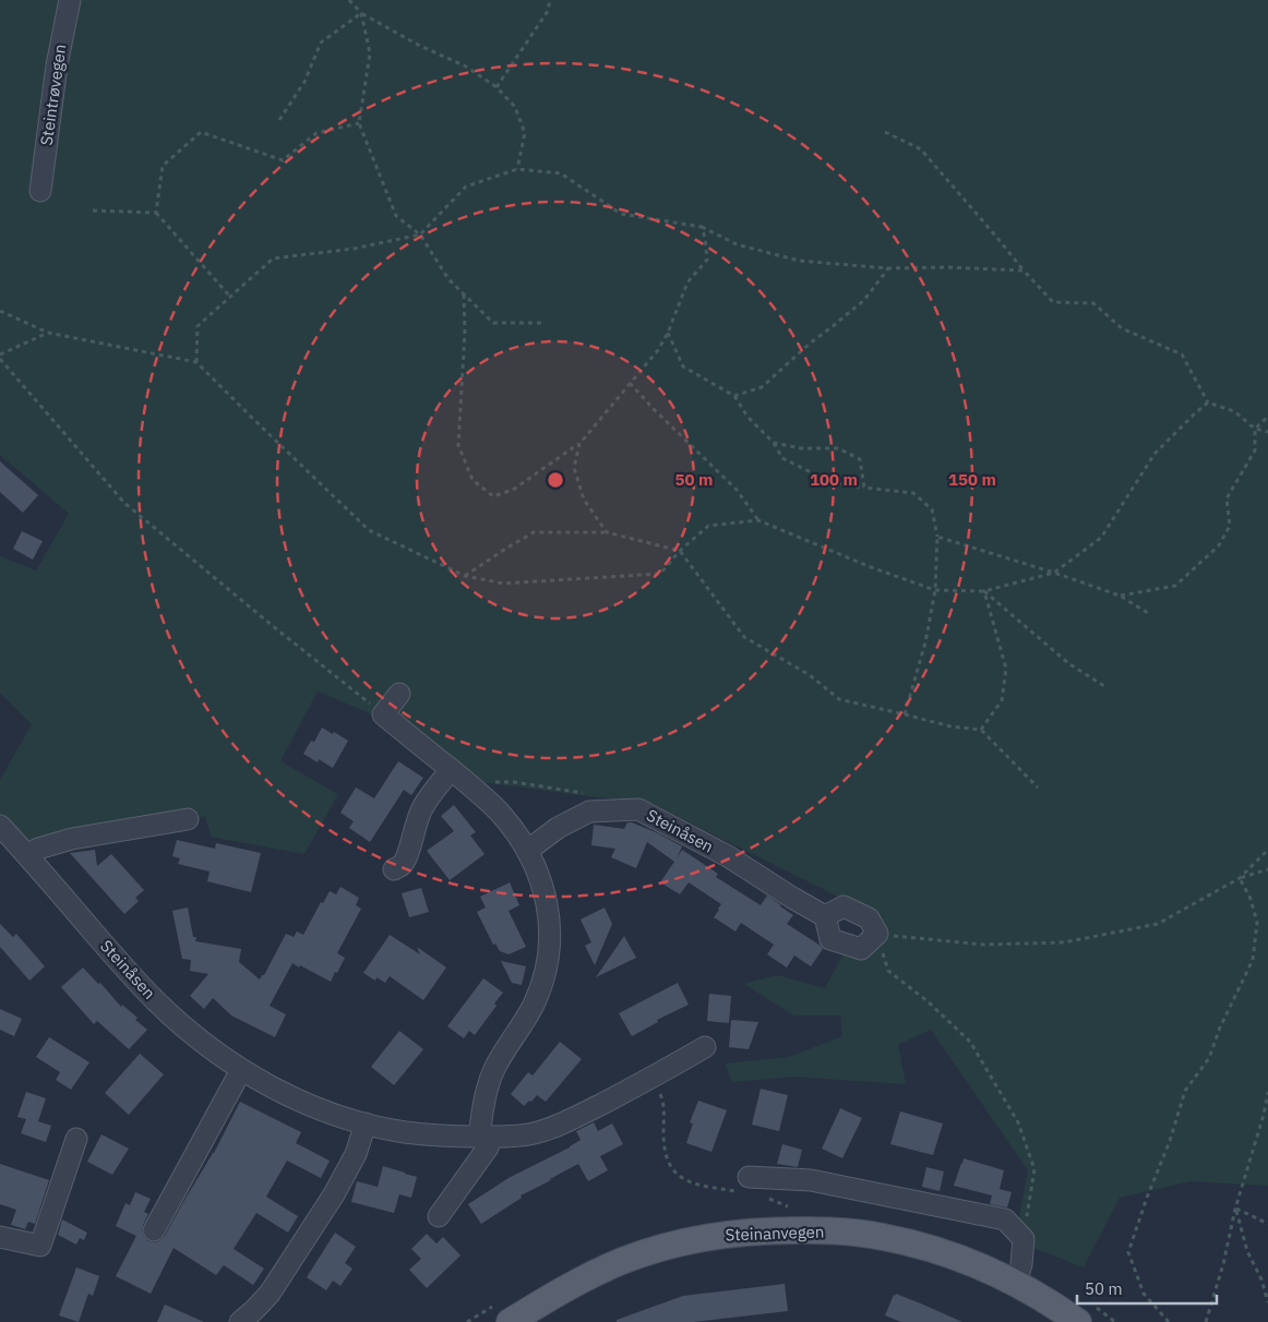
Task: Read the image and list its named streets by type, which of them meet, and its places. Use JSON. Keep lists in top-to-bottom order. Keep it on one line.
{"streets":{"main road":["Steinanvegen"],"street":["Steintrøvegen","Steinåsen"]},"scale_bar":"50 m","rings":["50 m","100 m","150 m"]}
